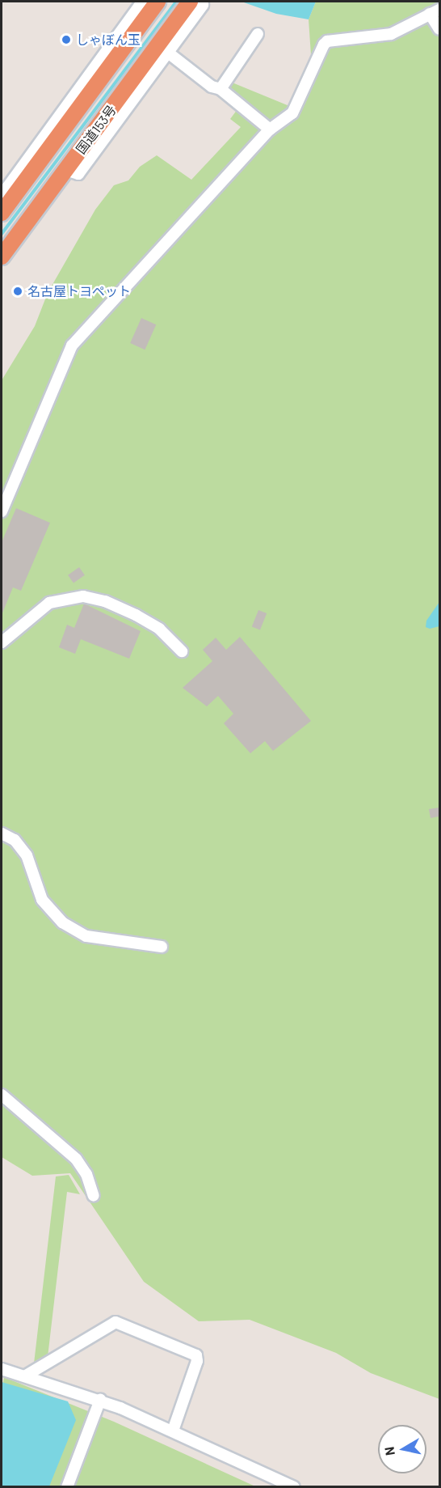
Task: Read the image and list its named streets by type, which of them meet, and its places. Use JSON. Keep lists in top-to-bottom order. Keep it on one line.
{"streets":{"highway":["国道153号"]},"places":["しゃぼん玉","名古屋トヨペット"],"north":"left"}
